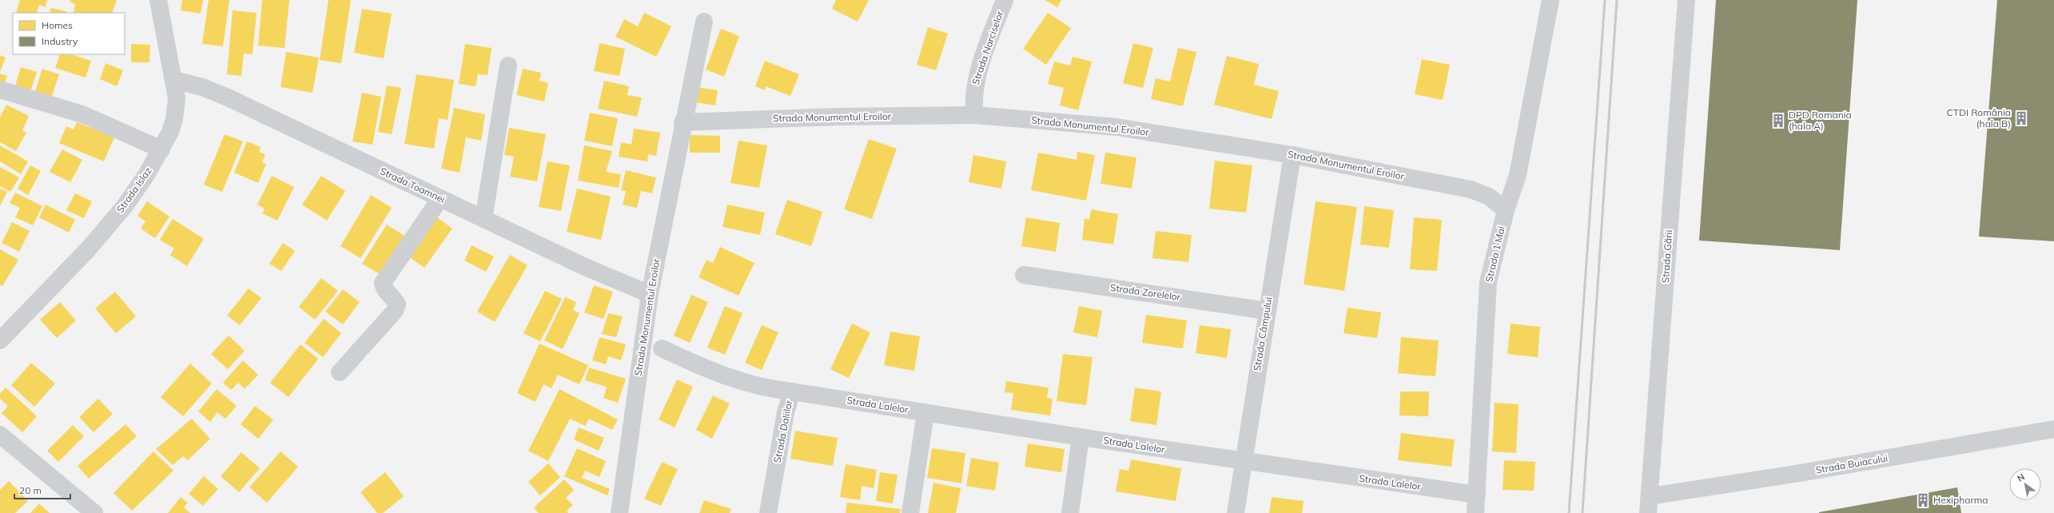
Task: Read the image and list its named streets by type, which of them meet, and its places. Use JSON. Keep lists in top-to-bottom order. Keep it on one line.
{"streets":{"street":["Strada Narciselor","Strada Monumentul Eroilor","Strada Toamnei","Strada Islaz","Strada 1 Mai","Strada Gării","Strada Zorelelor","Strada Câmpului","Strada Lalelor","Strada Daliilor","Strada Buiacului"]},"crossings":[["Strada Narciselor","Strada Monumentul Eroilor"],["Strada Monumentul Eroilor","Strada Toamnei"],["Strada Monumentul Eroilor","Strada 1 Mai"],["Strada Monumentul Eroilor","Strada Câmpului"],["Strada Toamnei","Strada Islaz"],["Strada 1 Mai","Strada Lalelor"],["Strada Gării","Strada Buiacului"],["Strada Zorelelor","Strada Câmpului"],["Strada Câmpului","Strada Lalelor"],["Strada Lalelor","Strada Daliilor"]],"places":{"building":["CTDI România (hala B)","DPD Romania (hala A)","Hexipharma"]},"legend":["Homes","Industry"],"scale_bar":"20 m","north":"top left"}
